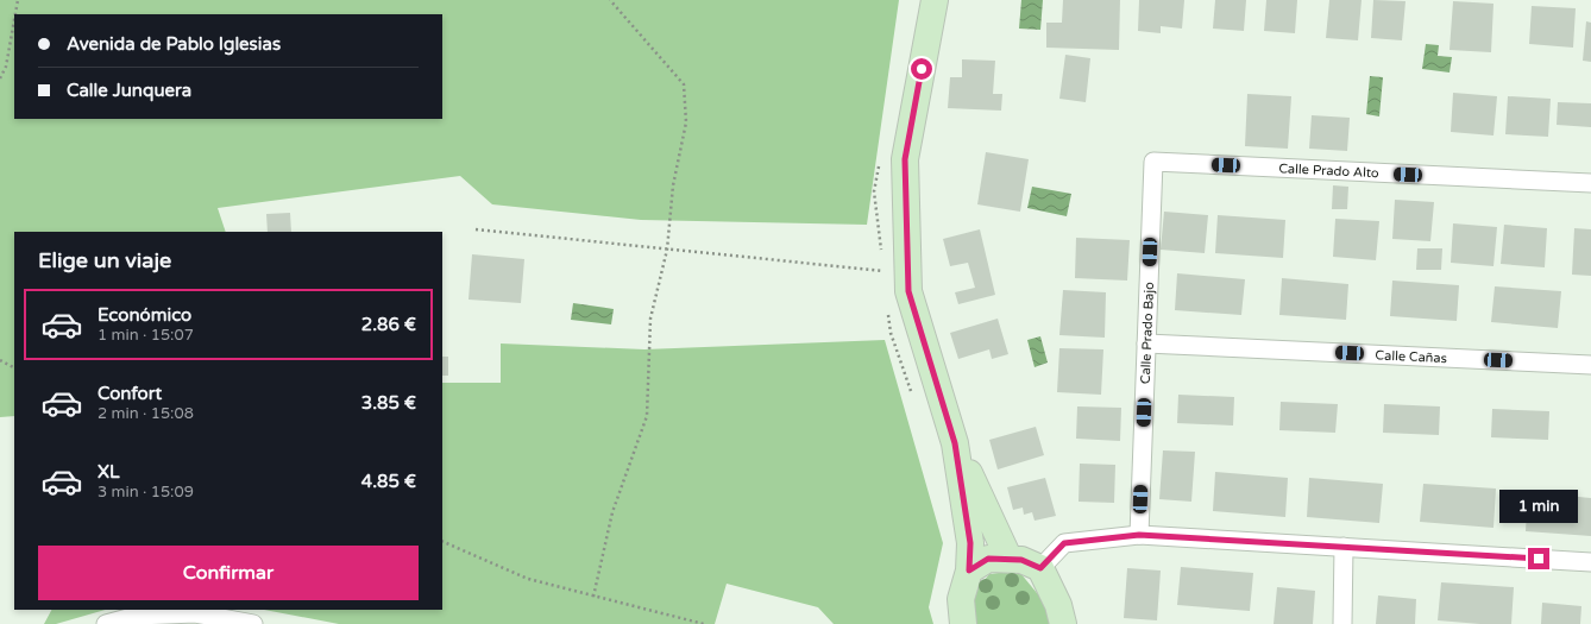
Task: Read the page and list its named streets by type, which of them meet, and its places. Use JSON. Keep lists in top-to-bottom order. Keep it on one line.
{"streets":{"street":["Calle Prado Alto","Calle Prado Bajo","Calle Cañas"]},"crossings":[["Calle Prado Alto","Calle Prado Bajo"],["Calle Prado Bajo","Calle Cañas"]],"page":{"banner":["Avenida de Pablo Iglesias","Calle Junquera"],"heading":"Elige un viaje","list":[{"name":"Económico","note":"1 min · 15:07","value":"2.86 €"},{"name":"Confort","note":"2 min · 15:08","value":"3.85 €"},{"name":"XL","note":"3 min · 15:09","value":"4.85 €"}],"bubble":"1 min","buttons":"Confirmar"}}
